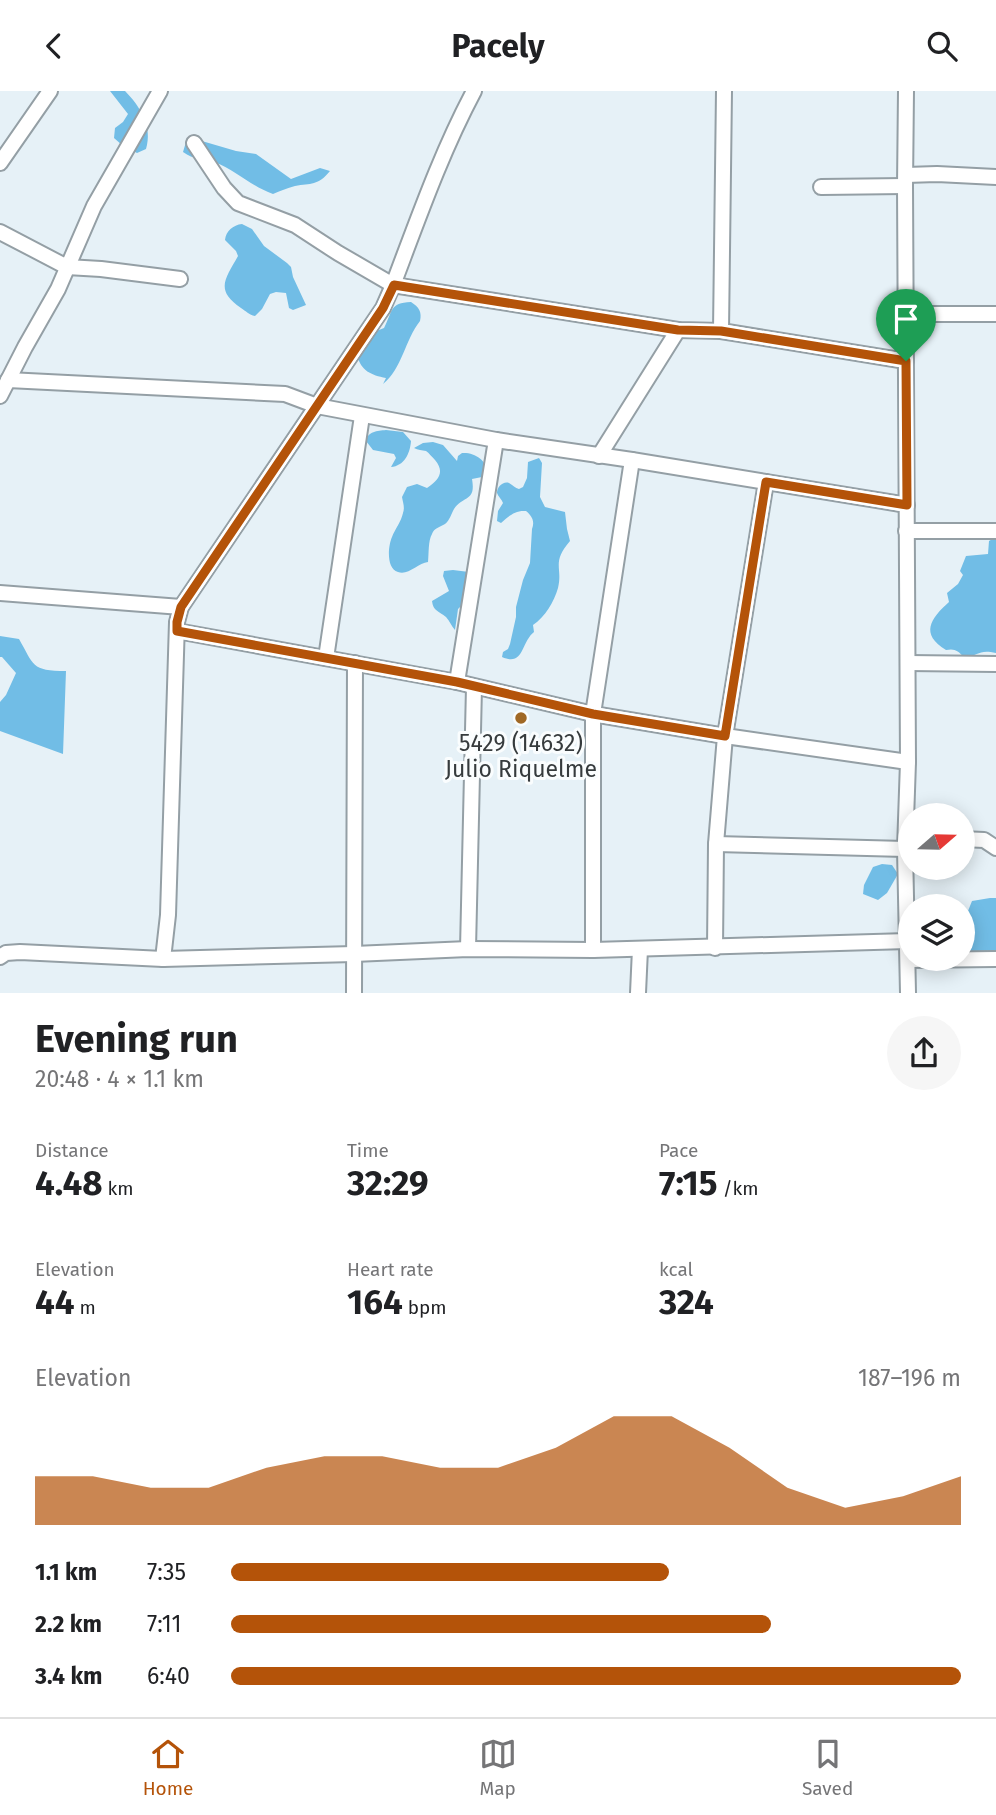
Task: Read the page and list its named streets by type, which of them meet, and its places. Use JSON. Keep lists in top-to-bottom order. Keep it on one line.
{"places":["5429 (14632) Julio Riquelme"],"north":"right","page":{"header":"Pacely","heading":["Evening run","20:48 · 4 × 1.1 km"],"stats":[["Distance","4.48 km"],["Time","32:29"],["Pace","7:15 /km"],["Elevation","44 m"],["Heart rate","164 bpm"],["kcal","324"]],"chart":["Elevation","187–196 m"],"list":[{"name":"1.1 km","note":"7:35"},{"name":"2.2 km","note":"7:11"},{"name":"3.4 km","note":"6:40"}],"tabs":["Home","Map","Saved"]}}
